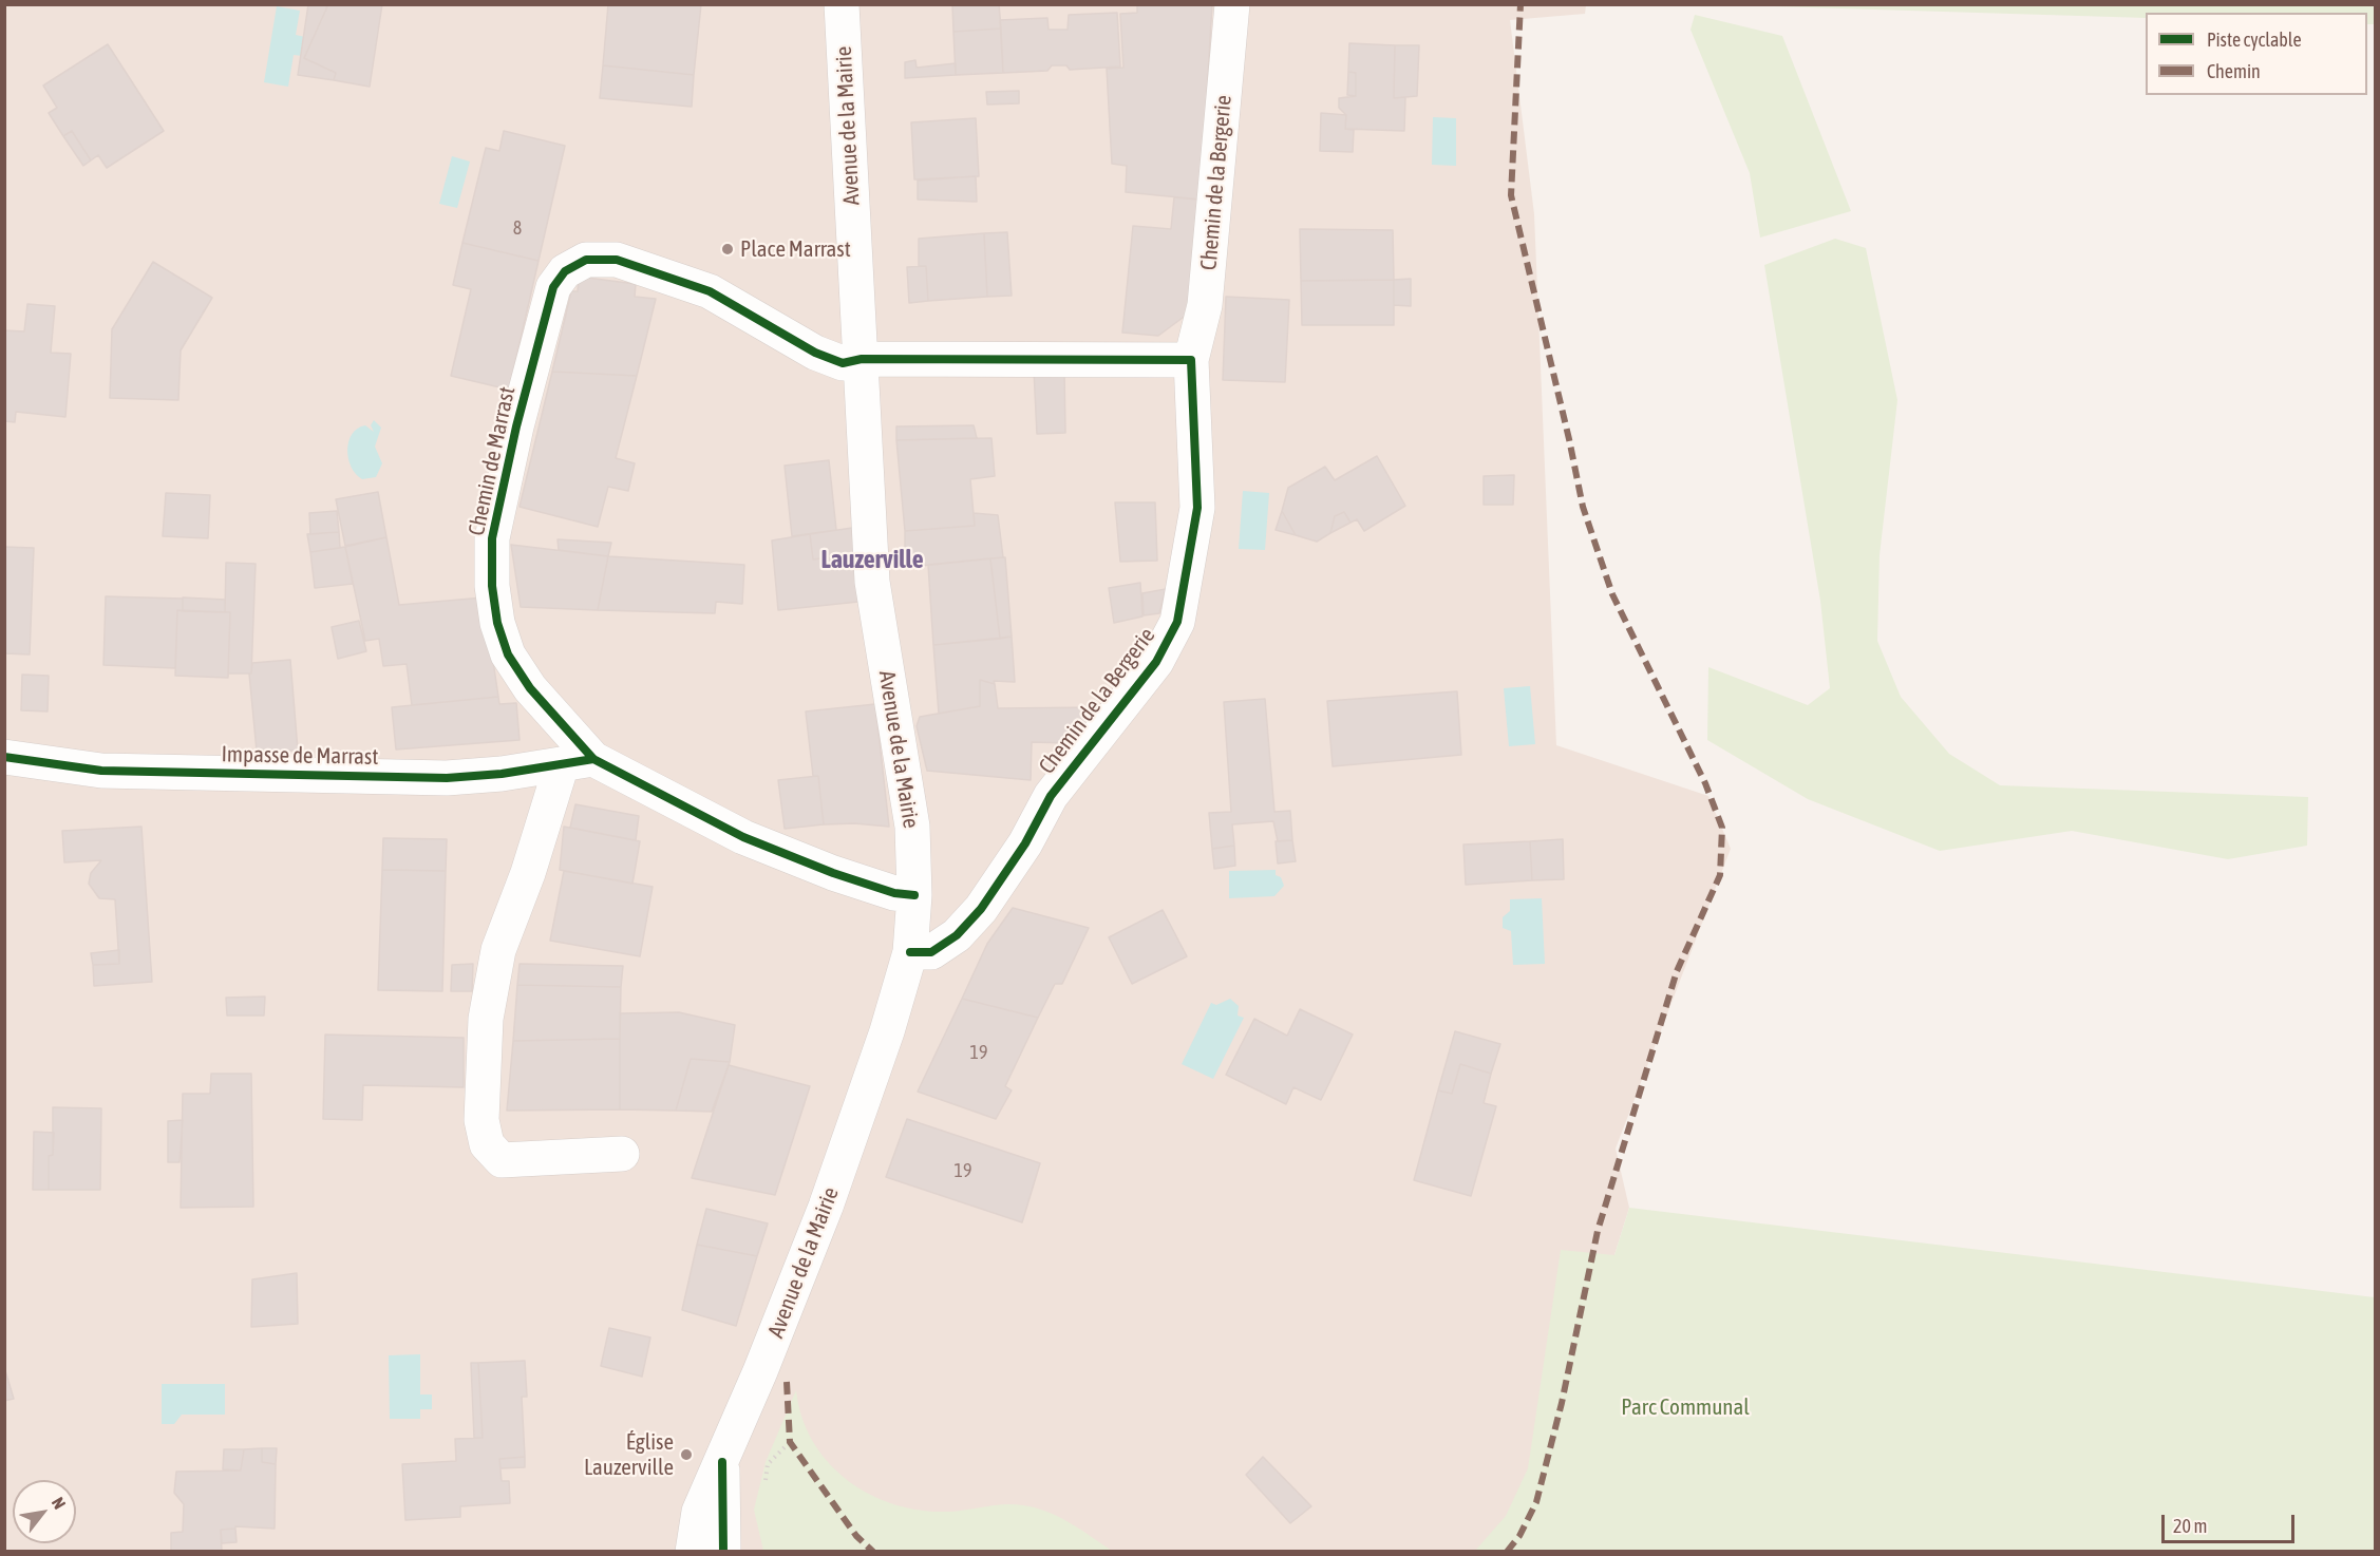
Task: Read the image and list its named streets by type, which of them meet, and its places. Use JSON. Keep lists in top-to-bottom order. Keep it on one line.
{"streets":{"street":["Avenue de la Mairie","Chemin de la Bergerie","Chemin de Marrast","Impasse de Marrast"]},"crossings":[["Avenue de la Mairie","Chemin de la Bergerie"],["Avenue de la Mairie","Chemin de Marrast"],["Chemin de Marrast","Impasse de Marrast"]],"districts":["Lauzerville"],"parks":["Parc Communal"],"places":["Place Marrast","Église Lauzerville"],"house_numbers":["8","19","19"],"legend":["Piste cyclable","Chemin"],"scale_bar":"20 m","north":"top right"}
